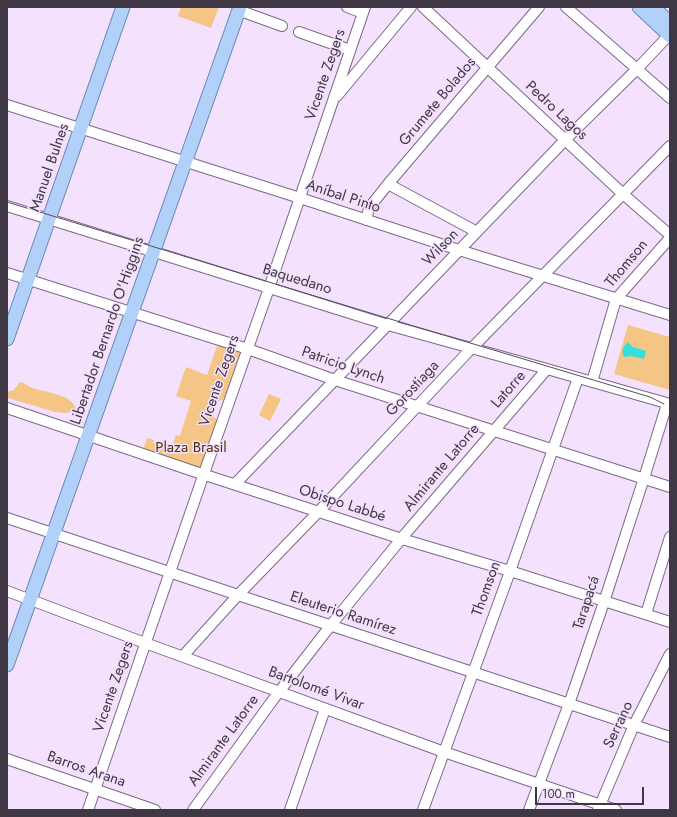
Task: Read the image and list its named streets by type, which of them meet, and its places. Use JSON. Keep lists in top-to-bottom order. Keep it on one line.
{"streets":{"main road":["Manuel Bulnes","Libertador Bernardo O'Higgins"],"street":["Vicente Zegers","Grumete Bolados","Pedro Lagos","Aníbal Pinto","Wilson","Thomson","Baquedano","Patricio Lynch","Gorostiaga","Latorre","Almirante Latorre","Obispo Labbé","Tarapacá","Eleuterio Ramírez","Bartolomé Vivar","Serrano","Barros Arana"]},"crossings":[["Vicente Zegers","Aníbal Pinto"],["Vicente Zegers","Baquedano"],["Vicente Zegers","Patricio Lynch"],["Vicente Zegers","Obispo Labbé"],["Vicente Zegers","Eleuterio Ramírez"],["Vicente Zegers","Bartolomé Vivar"],["Vicente Zegers","Barros Arana"],["Grumete Bolados","Pedro Lagos"],["Grumete Bolados","Aníbal Pinto"],["Pedro Lagos","Wilson"],["Pedro Lagos","Thomson"],["Pedro Lagos","Gorostiaga"],["Manuel Bulnes","Aníbal Pinto"],["Manuel Bulnes","Baquedano"],["Manuel Bulnes","Patricio Lynch"],["Aníbal Pinto","Wilson"],["Aníbal Pinto","Thomson"],["Aníbal Pinto","Libertador Bernardo O'Higgins"],["Aníbal Pinto","Gorostiaga"],["Wilson","Baquedano"],["Wilson","Patricio Lynch"],["Wilson","Obispo Labbé"],["Thomson","Baquedano"],["Thomson","Patricio Lynch"],["Thomson","Obispo Labbé"],["Thomson","Eleuterio Ramírez"],["Thomson","Bartolomé Vivar"],["Baquedano","Libertador Bernardo O'Higgins"],["Baquedano","Gorostiaga"],["Baquedano","Latorre"],["Baquedano","Tarapacá"],["Libertador Bernardo O'Higgins","Patricio Lynch"],["Libertador Bernardo O'Higgins","Obispo Labbé"],["Libertador Bernardo O'Higgins","Eleuterio Ramírez"],["Libertador Bernardo O'Higgins","Bartolomé Vivar"],["Patricio Lynch","Gorostiaga"],["Patricio Lynch","Latorre"],["Patricio Lynch","Almirante Latorre"],["Patricio Lynch","Tarapacá"],["Gorostiaga","Obispo Labbé"],["Gorostiaga","Eleuterio Ramírez"],["Gorostiaga","Bartolomé Vivar"],["Latorre","Almirante Latorre"],["Almirante Latorre","Obispo Labbé"],["Almirante Latorre","Eleuterio Ramírez"],["Almirante Latorre","Bartolomé Vivar"],["Obispo Labbé","Tarapacá"],["Tarapacá","Eleuterio Ramírez"],["Tarapacá","Bartolomé Vivar"],["Eleuterio Ramírez","Serrano"],["Bartolomé Vivar","Serrano"]],"parks":["Plaza Brasil"],"scale_bar":"100 m"}
